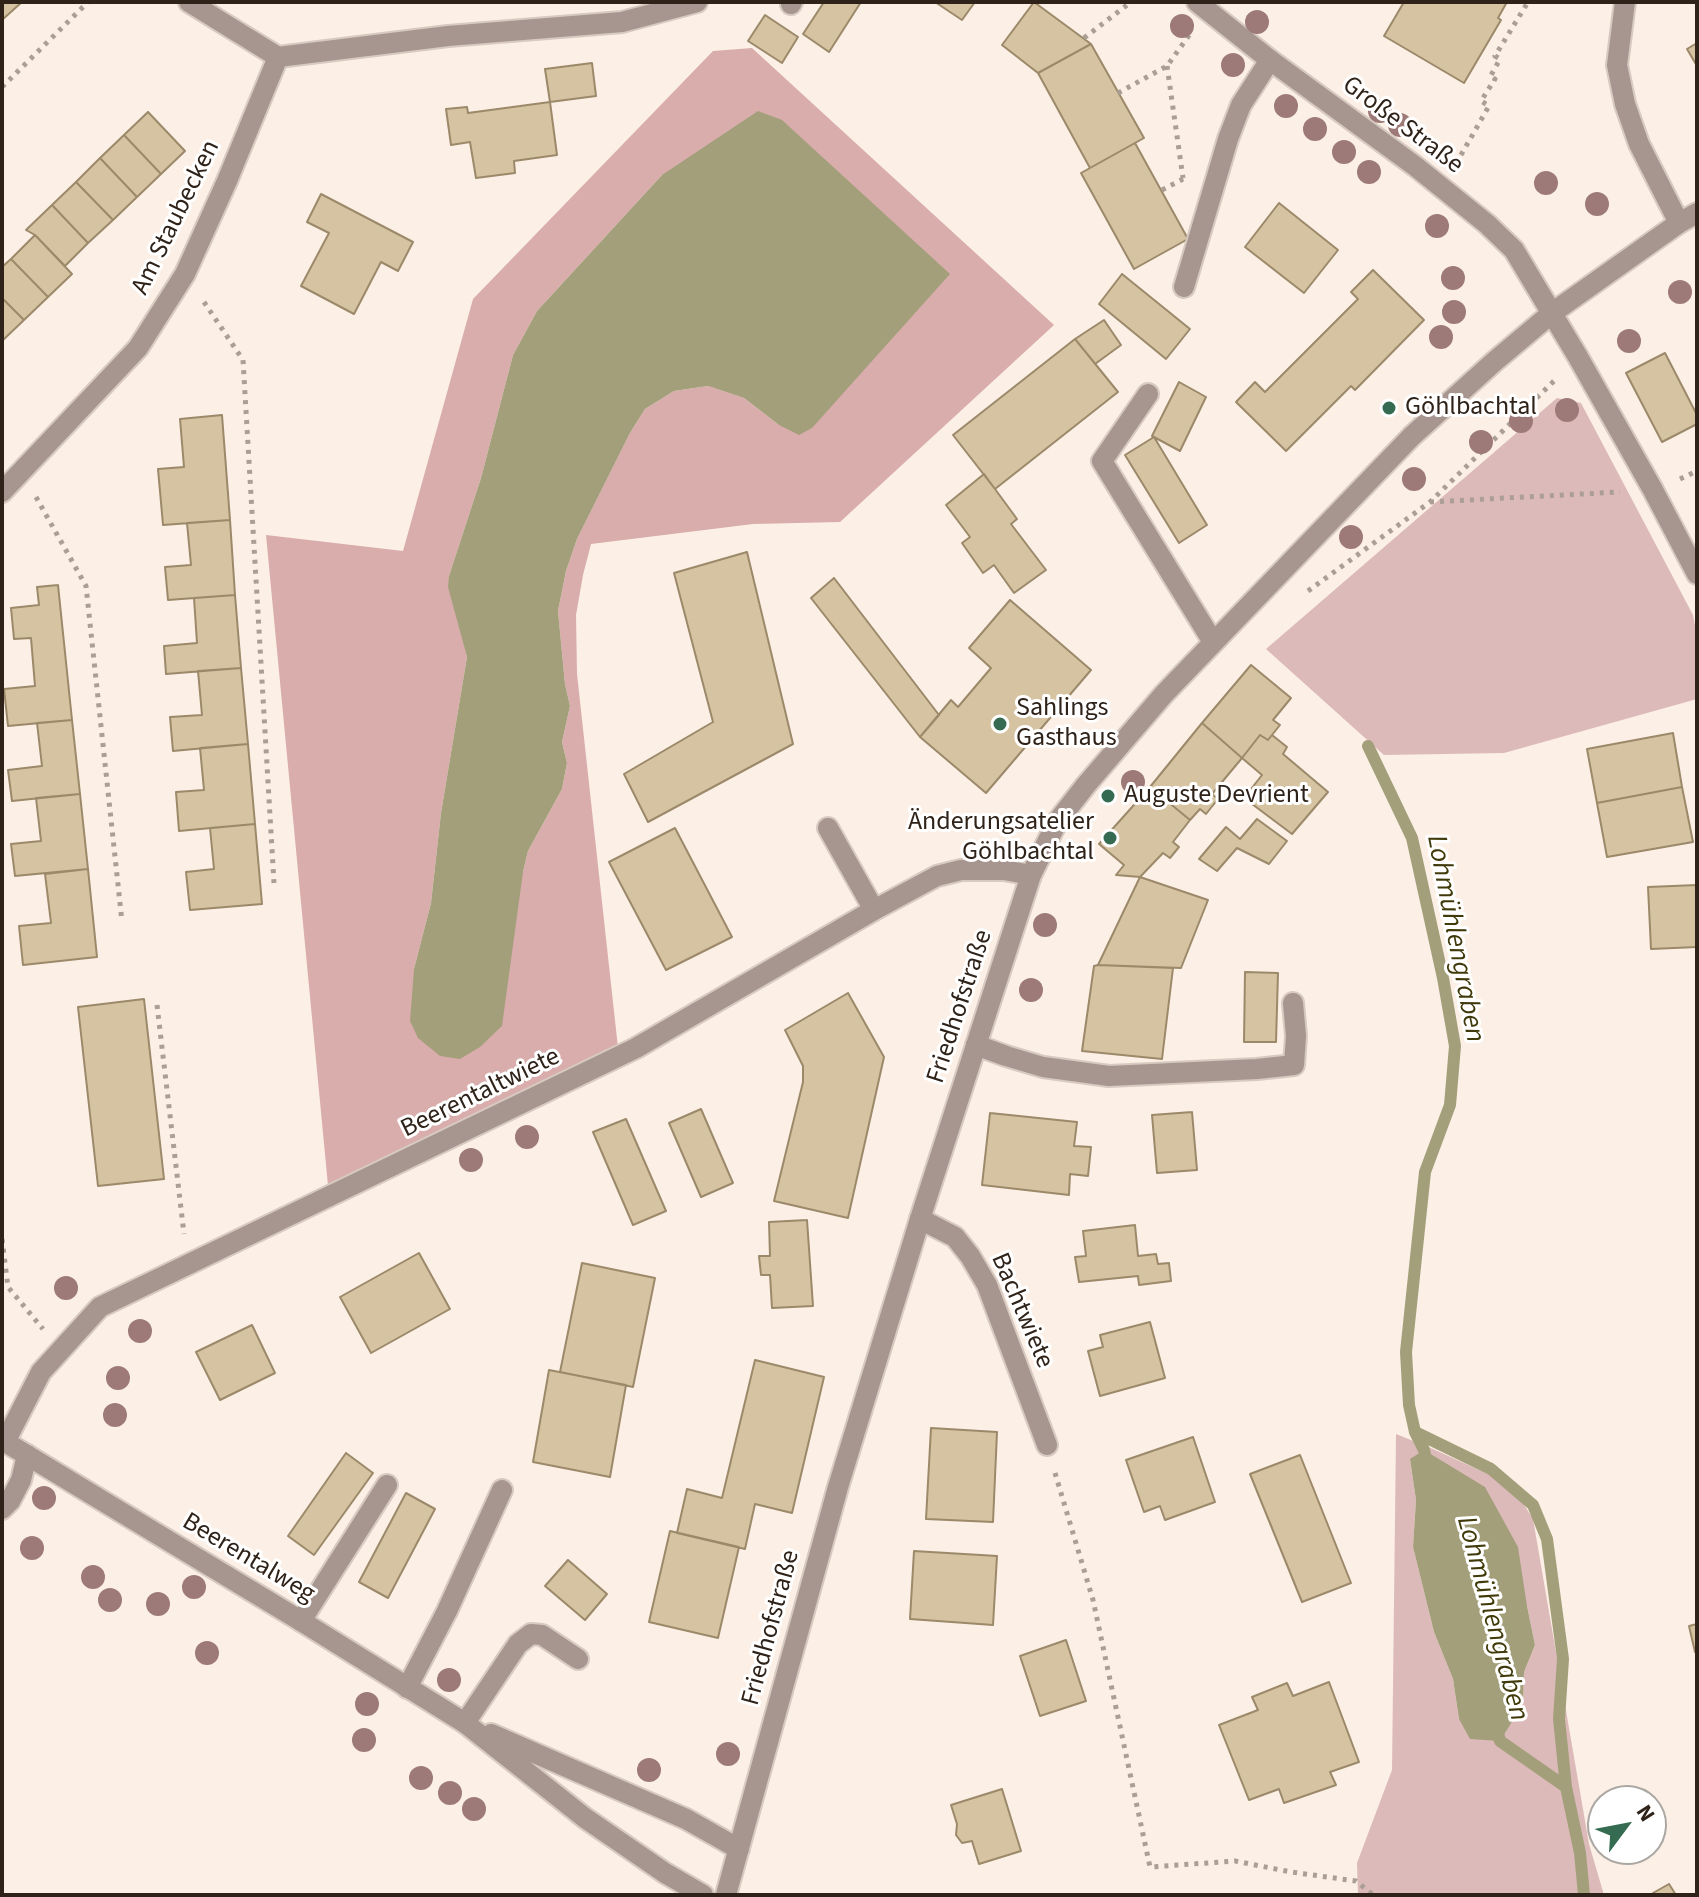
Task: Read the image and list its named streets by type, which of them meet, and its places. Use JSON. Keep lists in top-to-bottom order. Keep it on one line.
{"streets":{"street":["Große Straße","Am Staubecken","Friedhofstraße","Beerentaltwiete","Bachtwiete","Beerentalweg"]},"crossings":[["Große Straße","Friedhofstraße"],["Friedhofstraße","Beerentaltwiete"],["Friedhofstraße","Bachtwiete"],["Friedhofstraße","Beerentalweg"],["Beerentaltwiete","Beerentalweg"]],"water":["Lohmühlengraben"],"places":["Göhlbachtal","Sahlings Gasthaus","Auguste Devrient","Änderungsatelier Göhlbachtal"],"north":"top right"}
